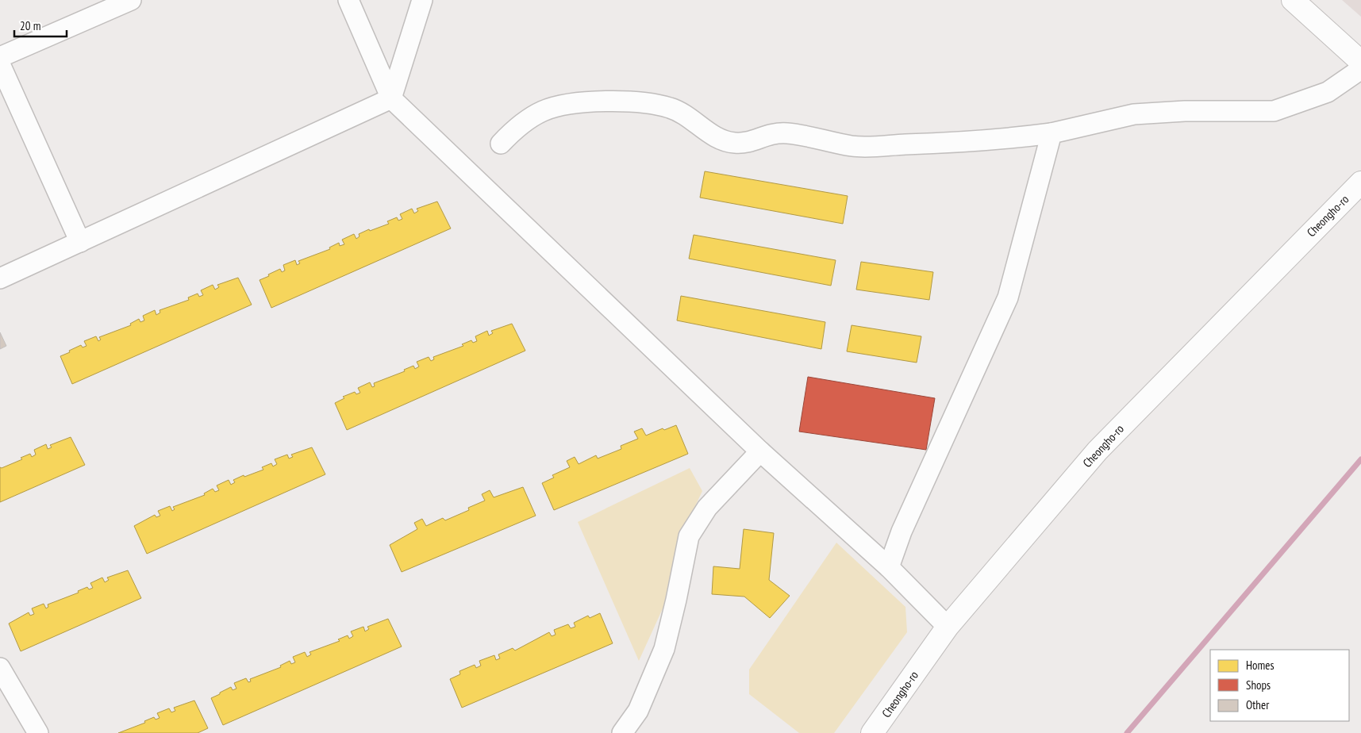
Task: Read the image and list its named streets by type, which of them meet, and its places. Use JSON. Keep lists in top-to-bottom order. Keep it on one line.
{"streets":{"street":["Cheongho-ro"]},"legend":["Homes","Shops","Other"],"scale_bar":"20 m"}
